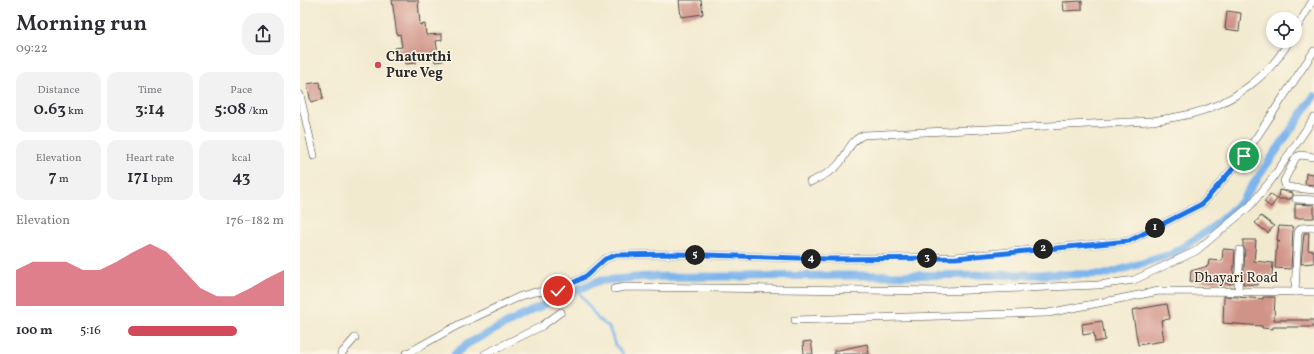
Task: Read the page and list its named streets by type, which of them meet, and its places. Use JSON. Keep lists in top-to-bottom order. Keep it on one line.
{"streets":{"street":["Dhayari Road"]},"places":["Chaturthi Pure Veg"],"page":{"heading":["Morning run","09:22"],"stats":[["Distance","0.63 km"],["Time","3:14"],["Pace","5:08 /km"],["Elevation","7 m"],["Heart rate","171 bpm"],["kcal","43"]],"chart":["Elevation","176–182 m"],"pins":["1","2","5","3","4"],"list":[{"name":"100 m","note":"5:16"}]}}
